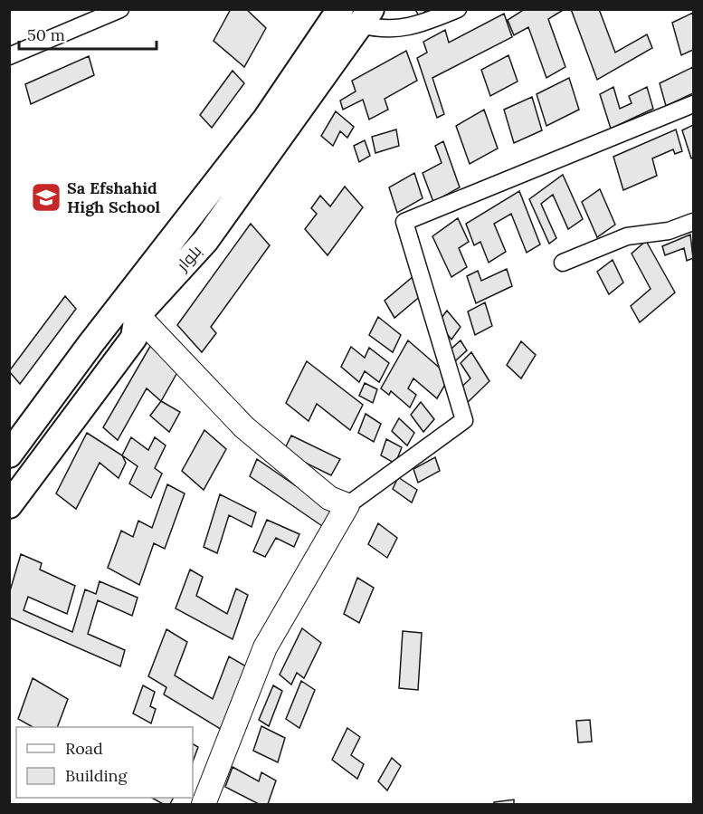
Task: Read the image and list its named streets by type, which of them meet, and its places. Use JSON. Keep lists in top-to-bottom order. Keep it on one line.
{"streets":{"main road":["بلوار"]},"places":{"school or university":["Sa Efshahid High School"]},"legend":["Road","Building"],"scale_bar":"50 m"}
